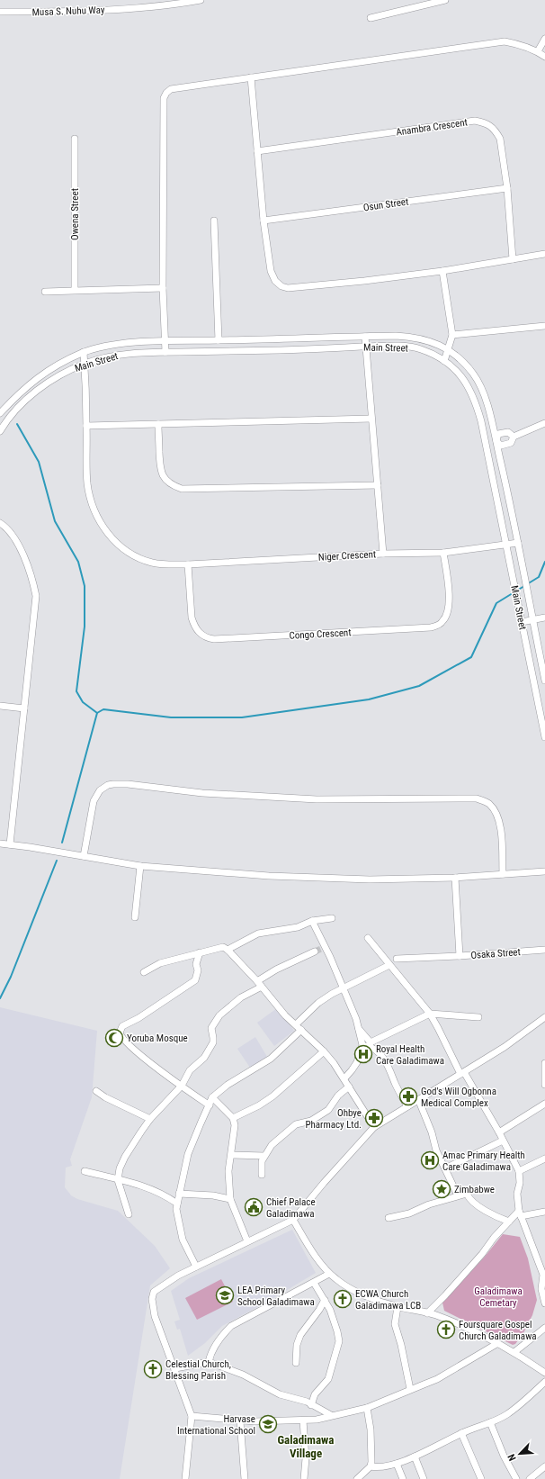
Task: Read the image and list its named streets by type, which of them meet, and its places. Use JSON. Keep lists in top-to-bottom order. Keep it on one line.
{"streets":{"street":["Musa S. Nuhu Way","Anambra Crescent","Osun Street","Owena Street","Main Street","Niger Crescent","Congo Crescent","Osaka Street"]},"crossings":[["Anambra Crescent","Osun Street"],["Main Street","Niger Crescent"],["Niger Crescent","Congo Crescent"]],"districts":["Galadimawa Village"],"parks":["Galadimawa Cemetary"],"places":{"mosque":["Yoruba Mosque"],"hospital":["Royal Health Care Galadimawa","Amac Primary Health Care Galadimawa"],"pharmacy":["God's Will Ogbonna Medical Complex","Ohbye Pharmacy Ltd."],"place":["Zimbabwe"],"public building":["Chief Palace Galadimawa"],"school or university":["LEA Primary School Galadimawa","Harvase International School"],"church":["ECWA Church Galadimawa LCB","Foursquare Gospel Church Galadimawa","Celestial Church, Blessing Parish"]},"north":"bottom left"}
